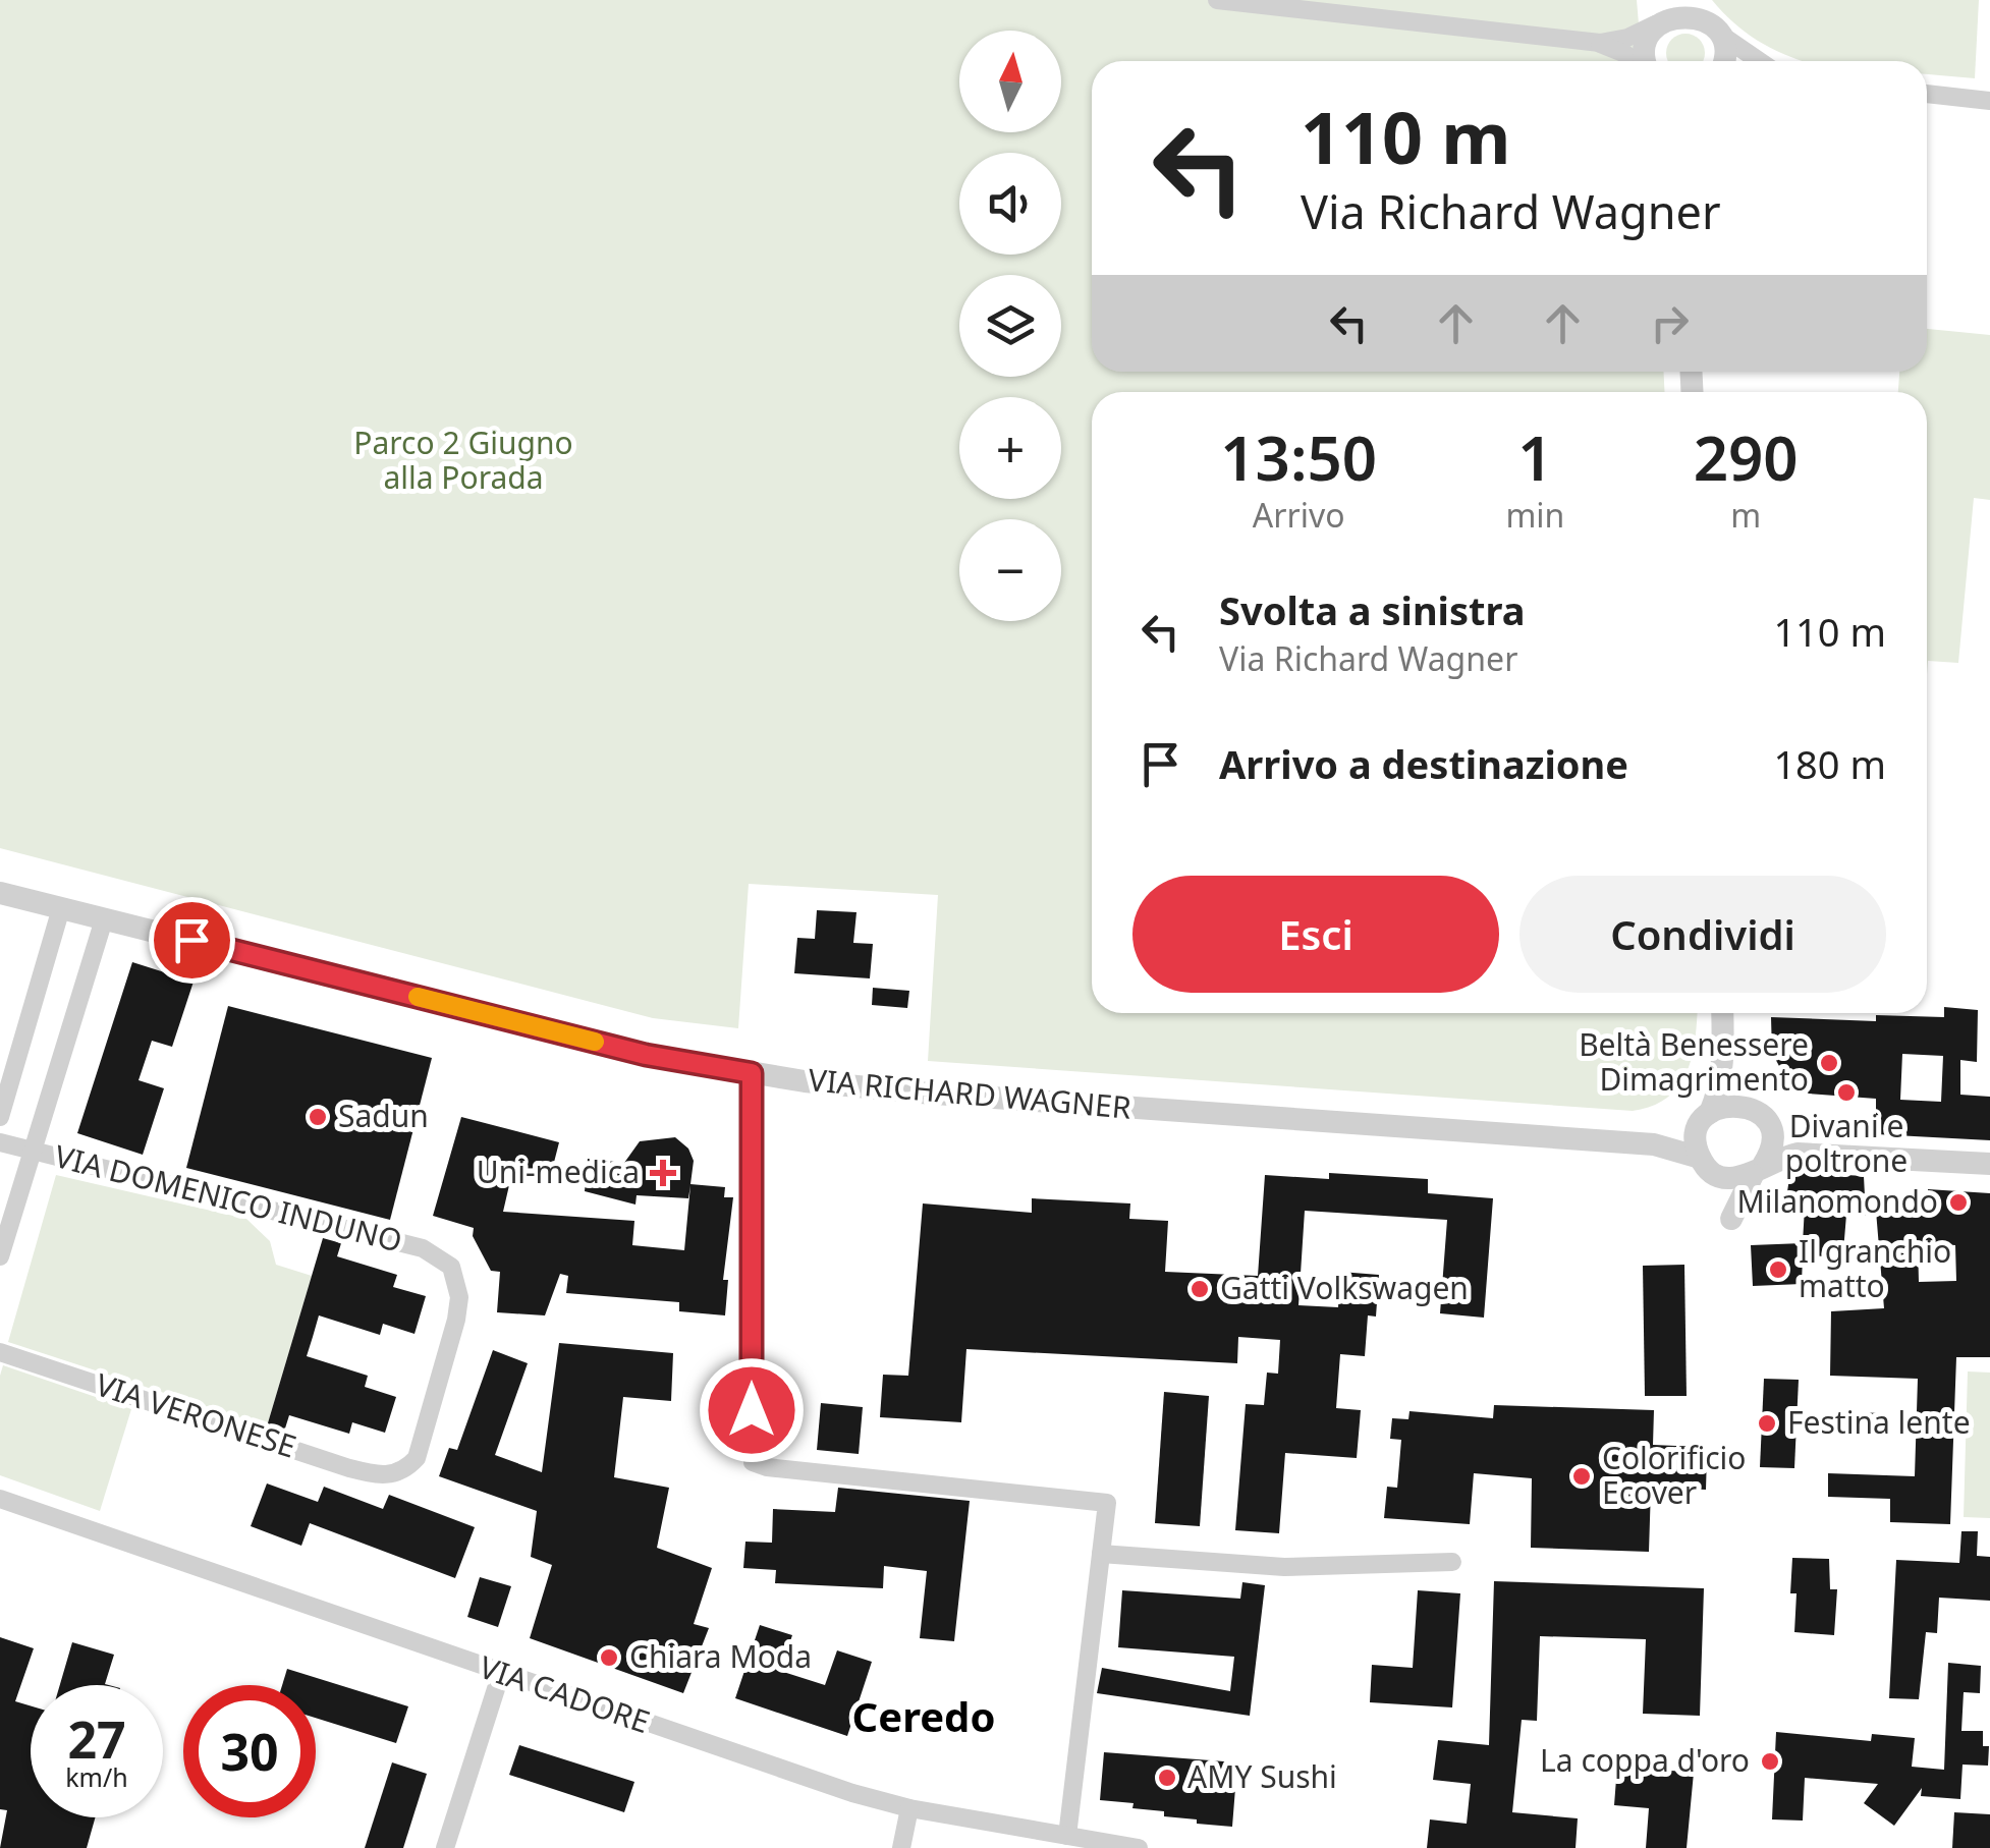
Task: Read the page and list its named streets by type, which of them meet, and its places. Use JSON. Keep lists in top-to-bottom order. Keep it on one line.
{"streets":{"street":["VIA RICHARD WAGNER","VIA DOMENICO INDUNO","VIA VERONESE","VIA CADORE"]},"crossings":[["VIA DOMENICO INDUNO","VIA VERONESE"]],"districts":["Ceredo"],"parks":["Parco 2 Giugno alla Porada"],"places":{"other":["Beltà Benessere Dimagrimento","Divani e poltrone","Sadun","Milanomondo","Il granchio matto","Gatti Volkswagen","Festina lente","Colorificio Ecover","Chiara Moda","La coppa d'oro","AMY Sushi"],"health":["Uni-medica"]},"north":"top","page":{"map_buttons":["+","−"],"turn":["110 m","Via Richard Wagner"],"eta":["13:50","Arrivo","1","min","290","m"],"list":[{"name":"Svolta a sinistra","note":"Via Richard Wagner","value":"110 m"},{"name":"Arrivo a destinazione","value":"180 m"}],"buttons":["Esci","Condividi"],"speed":"27 km/h","limit":"30"}}
